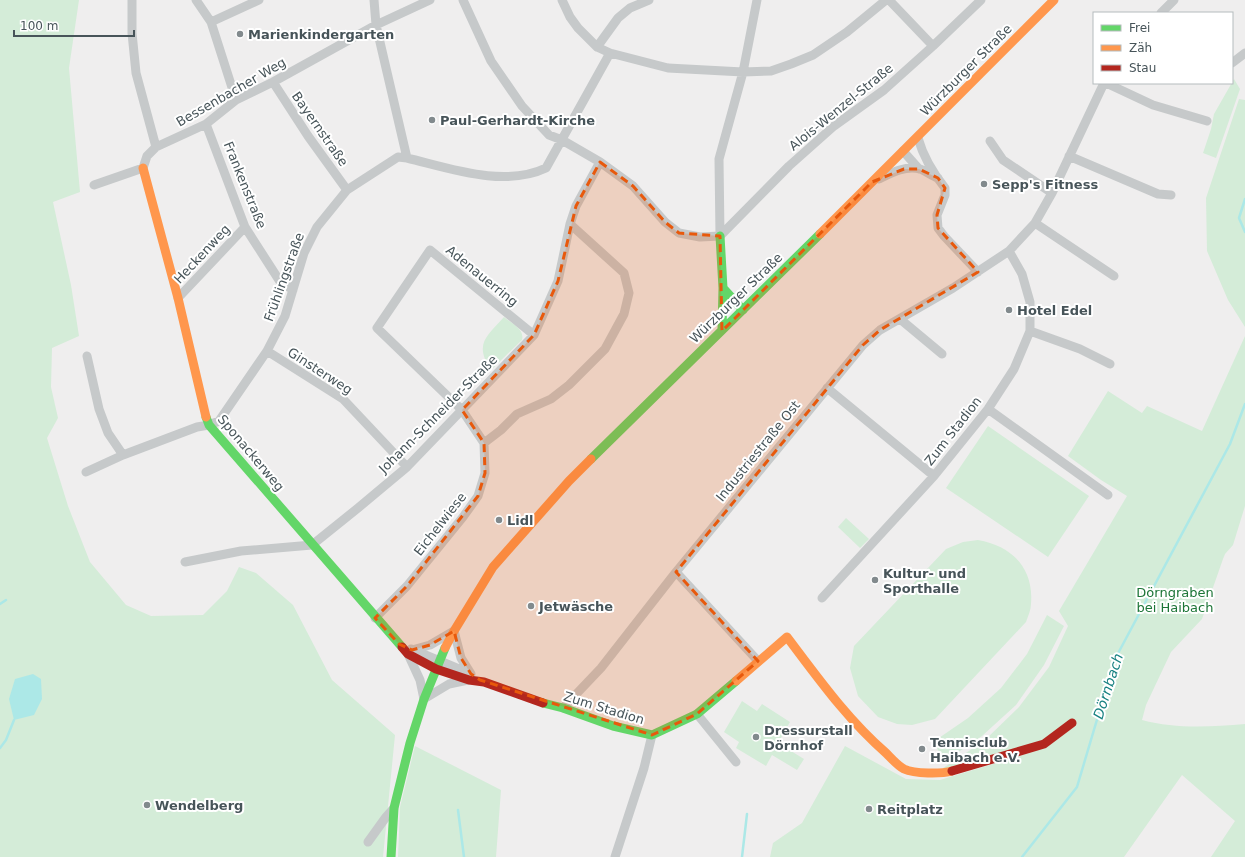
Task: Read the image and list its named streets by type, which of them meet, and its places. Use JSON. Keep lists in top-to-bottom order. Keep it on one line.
{"streets":{"street":["Würzburger Straße","Bessenbacher Weg","Alois-Wenzel-Straße","Bayernstraße","Frankenstraße","Heckenweg","Adenauerring","Frühlingstraße","Ginsterweg","Johann-Schneider-Straße","Zum Stadion","Industriestraße Ost","Sponackerweg","Eichelwiese"]},"crossings":[["Würzburger Straße","Zum Stadion"],["Würzburger Straße","Sponackerweg"],["Bessenbacher Weg","Bayernstraße"],["Bessenbacher Weg","Frankenstraße"],["Bessenbacher Weg","Sponackerweg"],["Bayernstraße","Frühlingstraße"],["Frankenstraße","Heckenweg"],["Frankenstraße","Frühlingstraße"],["Heckenweg","Sponackerweg"],["Adenauerring","Johann-Schneider-Straße"],["Frühlingstraße","Ginsterweg"],["Frühlingstraße","Sponackerweg"],["Ginsterweg","Johann-Schneider-Straße"],["Johann-Schneider-Straße","Sponackerweg"],["Zum Stadion","Industriestraße Ost"],["Zum Stadion","Sponackerweg"],["Sponackerweg","Eichelwiese"]],"water":["Dörnbach"],"parks":["Dörngraben bei Haibach"],"places":["Marienkindergarten","Paul-Gerhardt-Kirche","Sepp's Fitness","Hotel Edel","Lidl","Kultur- und Sporthalle","Jetwäsche","Dressurstall Dörnhof","Tennisclub Haibach e.V.","Wendelberg","Reitplatz"],"legend":["Frei","Zäh","Stau"],"scale_bar":"100 m"}
